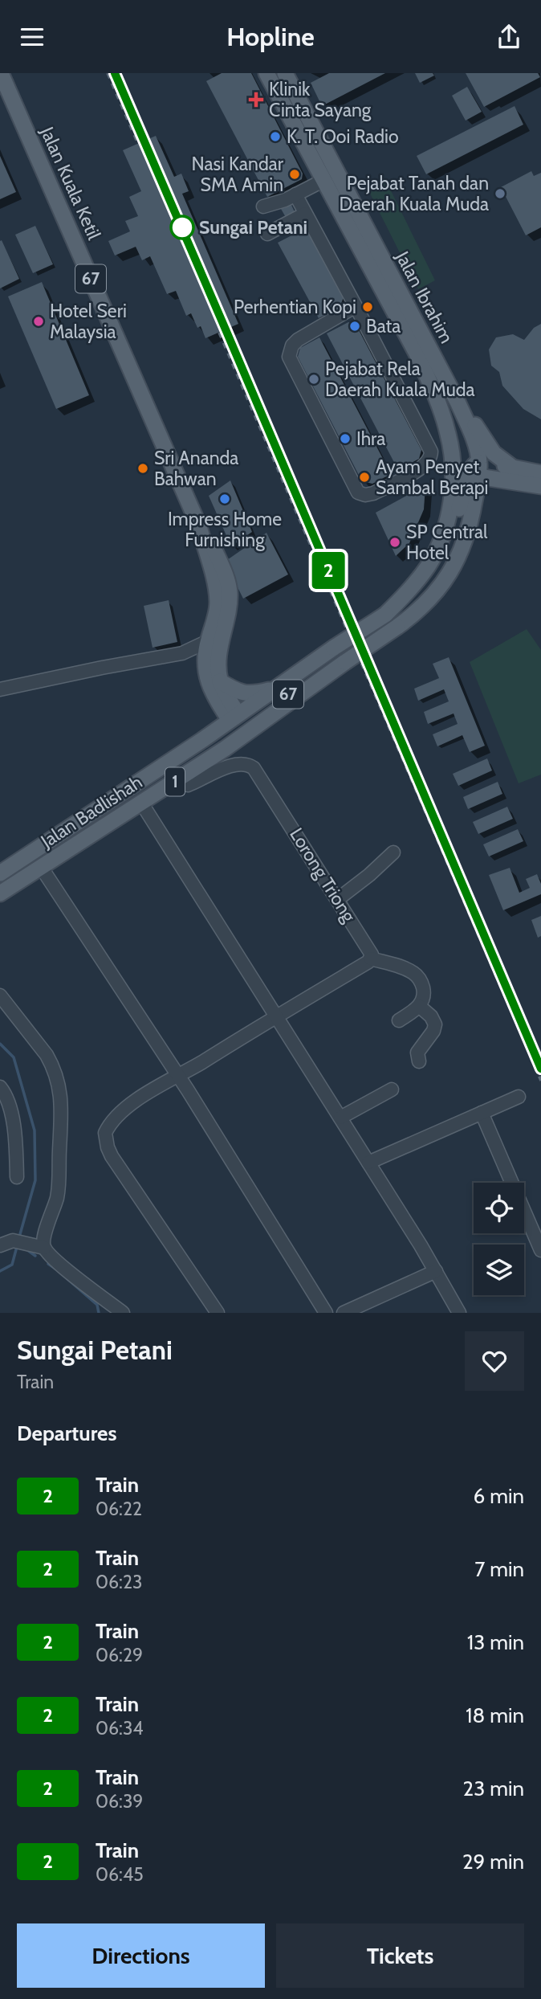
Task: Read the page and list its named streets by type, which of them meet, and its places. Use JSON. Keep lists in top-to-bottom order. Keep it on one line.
{"streets":{"main road":["Jalan Kuala Ketil","67","Jalan Ibrahim","1","Jalan Badlishah"],"street":["Lorong Triong"]},"crossings":[["Jalan Kuala Ketil","67"],["Jalan Kuala Ketil","Jalan Badlishah"],["67","Jalan Badlishah"],["Jalan Ibrahim","Jalan Badlishah"],["Jalan Badlishah","Lorong Triong"]],"places":{"health":["Klinik Cinta Sayang"],"other":["K. T. Ooi Radio","Nasi Kandar SMA Amin","Pejabat Tanah dan Daerah Kuala Muda","Sungai Petani","Perhentian Kopi","Hotel Seri Malaysia","Bata","Pejabat Rela Daerah Kuala Muda","Ihra","Sri Ananda Bahwan","Ayam Penyet Sambal Berapi","Impress Home Furnishing","SP Central Hotel"]},"page":{"header":"Hopline","on_map":"2","heading":[["Sungai Petani","Train"],"Departures"],"list":[{"mark":"2","name":"Train","note":"06:22","value":"6 min"},{"mark":"2","name":"Train","note":"06:23","value":"7 min"},{"mark":"2","name":"Train","note":"06:29","value":"13 min"},{"mark":"2","name":"Train","note":"06:34","value":"18 min"},{"mark":"2","name":"Train","note":"06:39","value":"23 min"},{"mark":"2","name":"Train","note":"06:45","value":"29 min"}],"buttons":["Directions","Tickets"]}}
